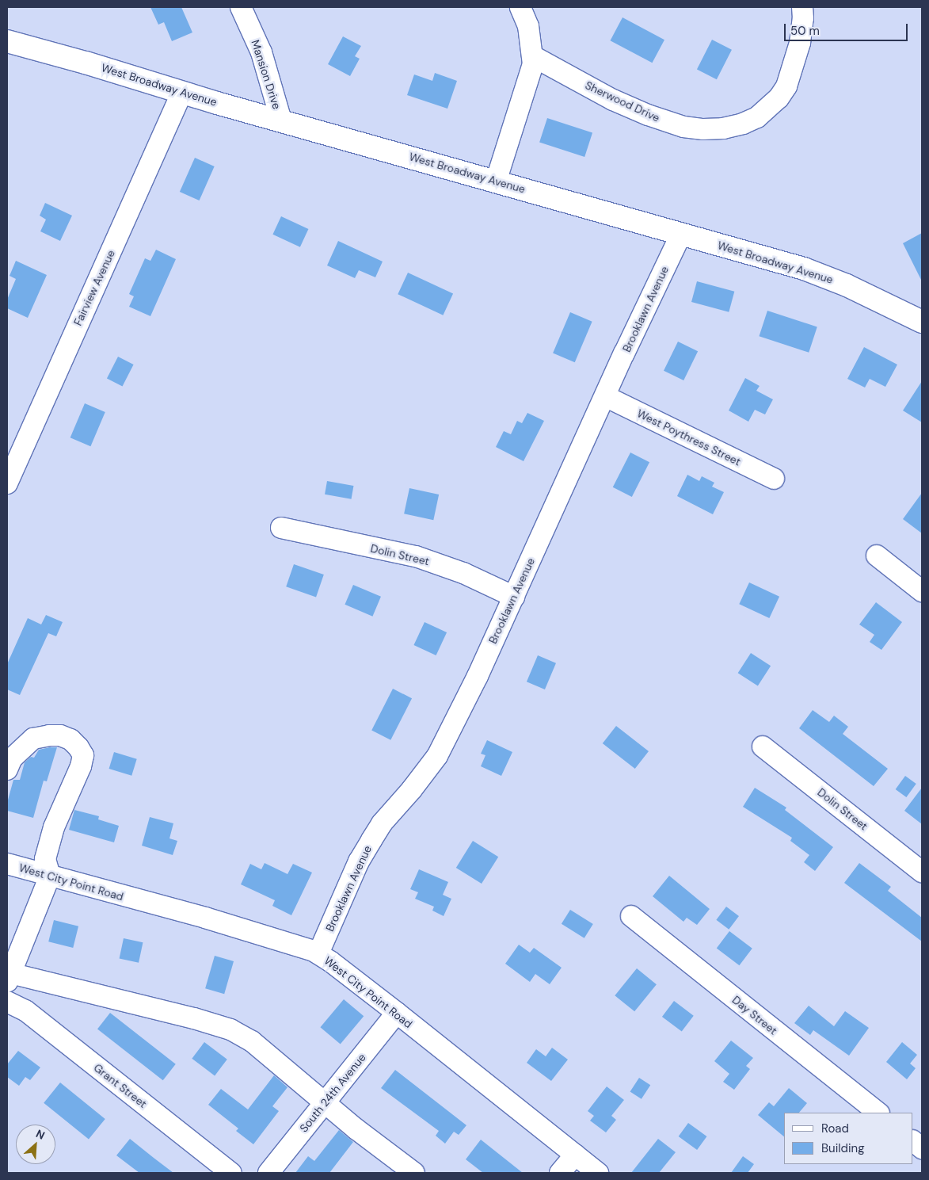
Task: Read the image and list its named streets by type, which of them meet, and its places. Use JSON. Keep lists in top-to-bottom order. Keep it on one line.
{"streets":{"main road":["West Broadway Avenue"],"street":["Mansion Drive","Sherwood Drive","Fairview Avenue","Brooklawn Avenue","West Poythress Street","Dolin Street","West City Point Road","Day Street","Grant Street","South 24th Avenue"]},"crossings":[["Mansion Drive","West Broadway Avenue"],["West Broadway Avenue","Fairview Avenue"],["West Broadway Avenue","Brooklawn Avenue"],["Brooklawn Avenue","West Poythress Street"],["Brooklawn Avenue","Dolin Street"],["Brooklawn Avenue","West City Point Road"],["West City Point Road","South 24th Avenue"]],"legend":["Road","Building"],"scale_bar":"50 m","north":"top right"}
